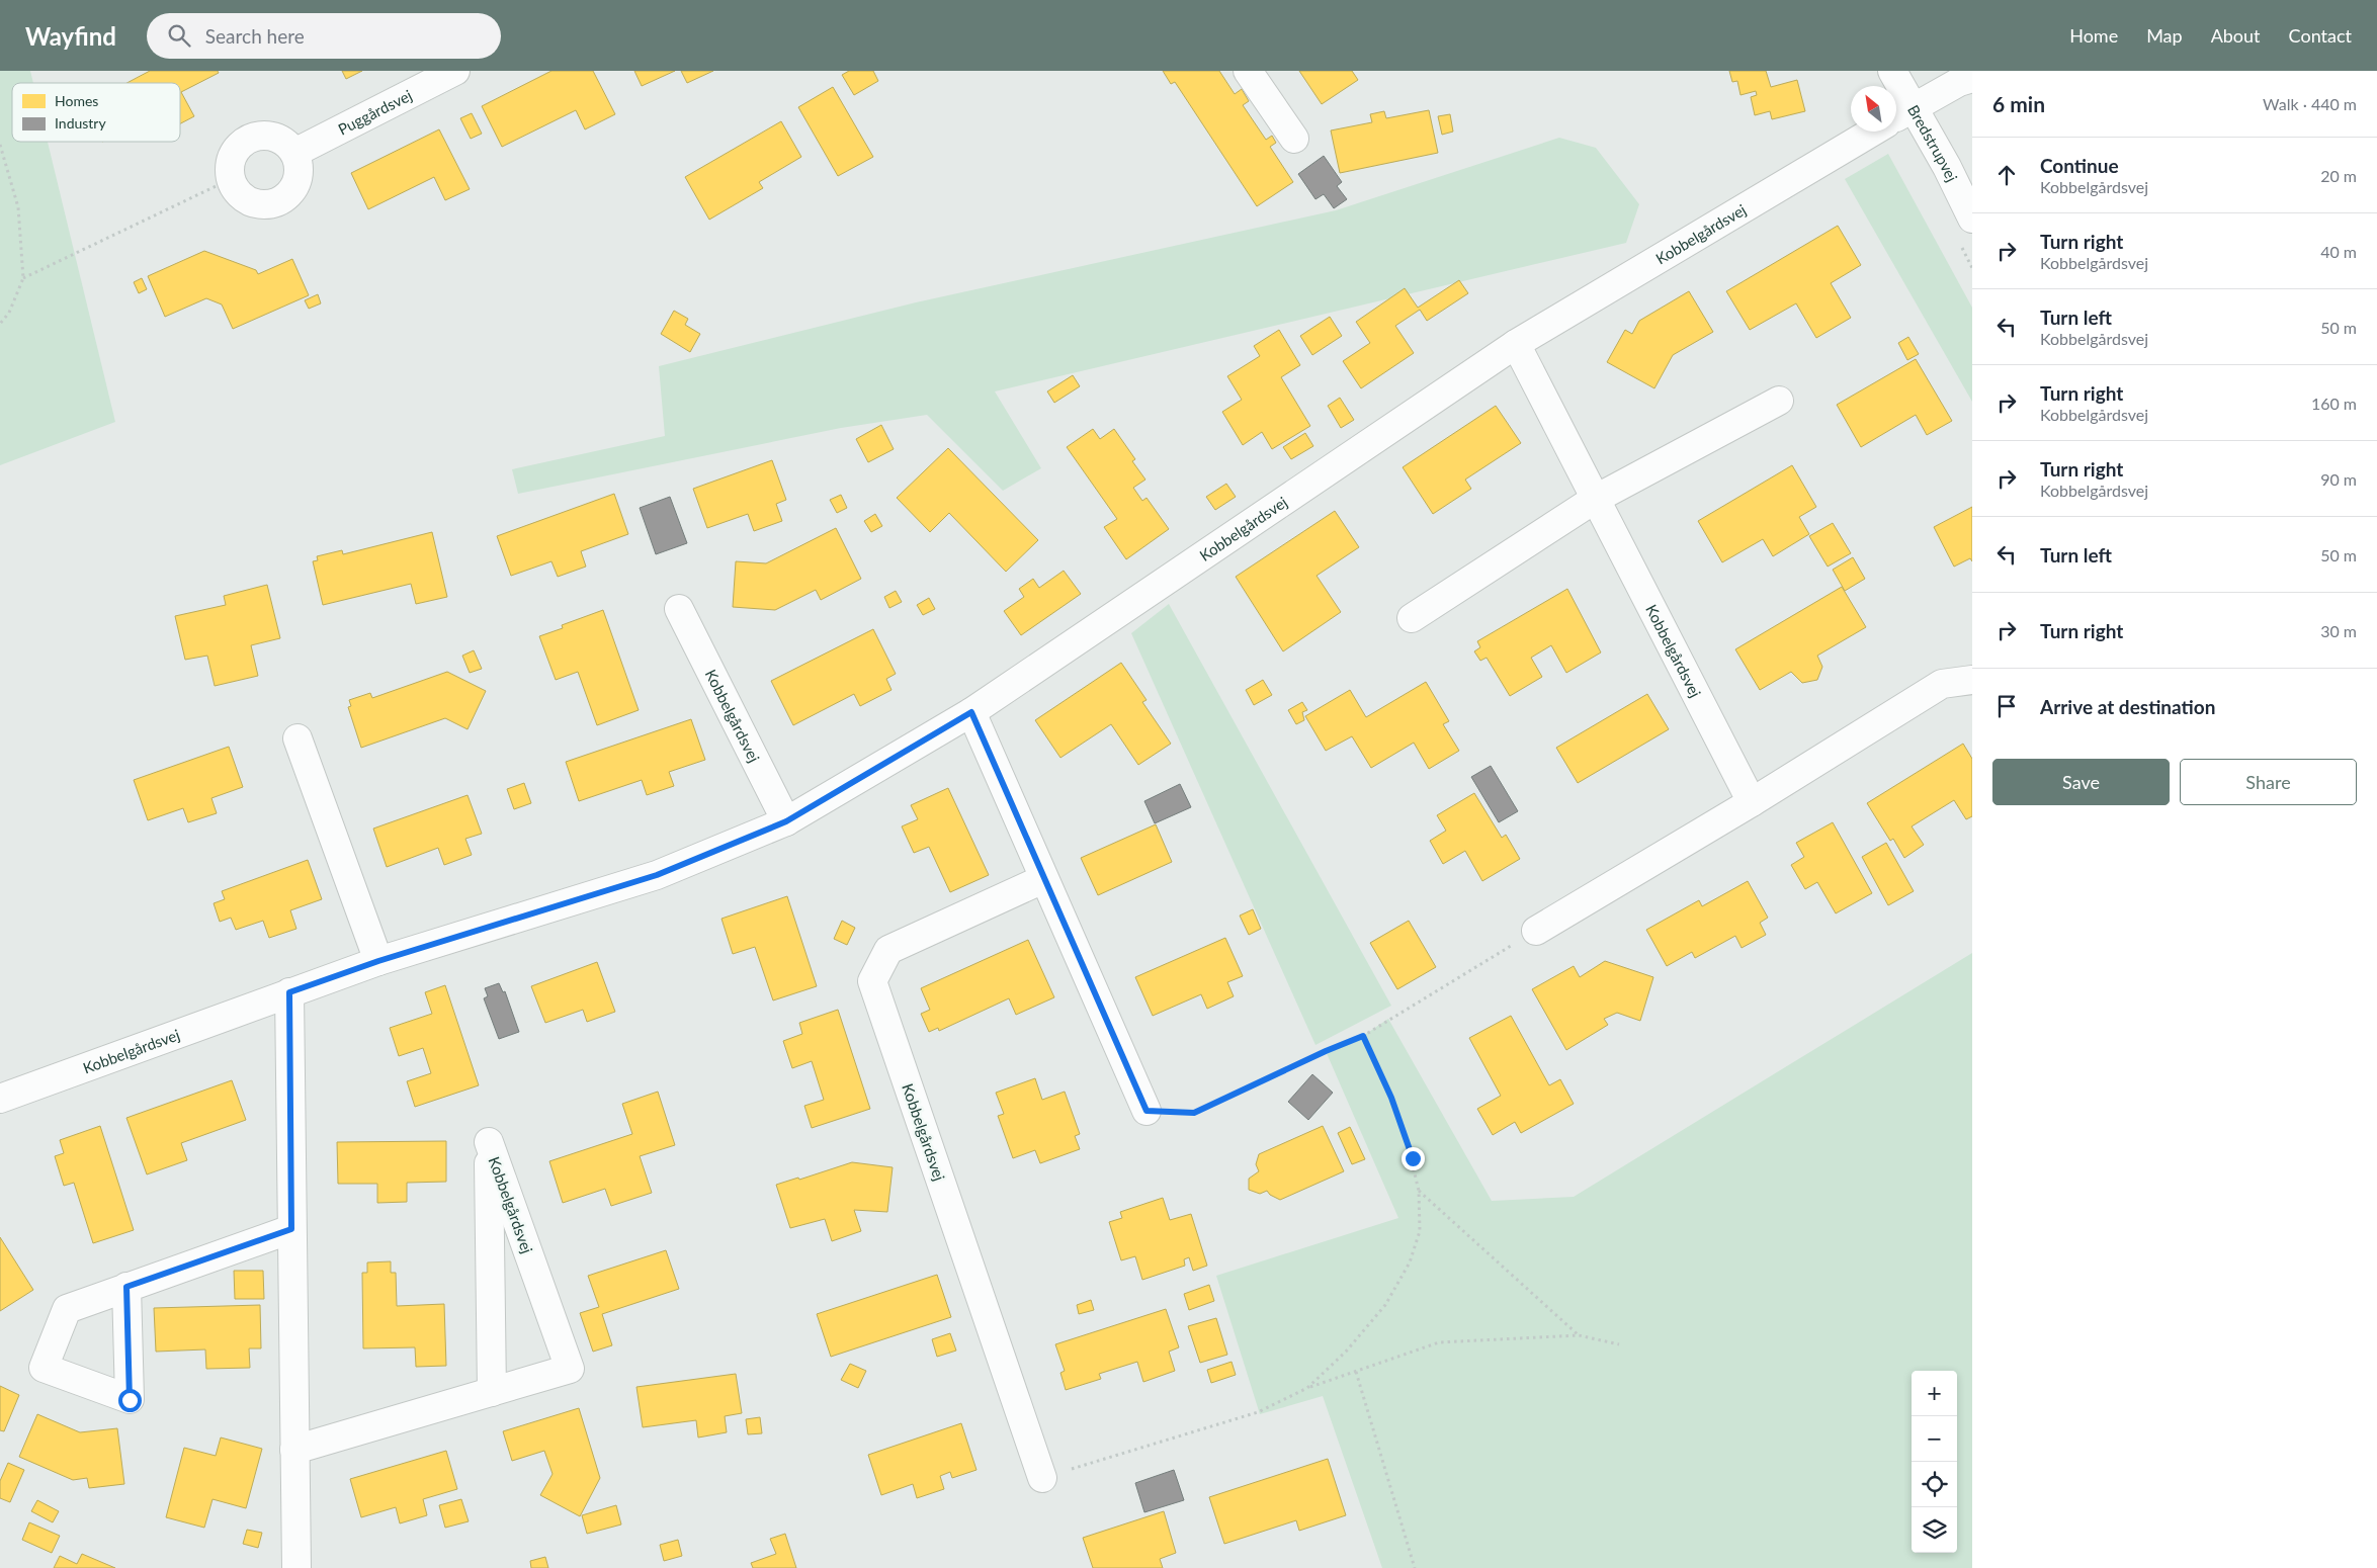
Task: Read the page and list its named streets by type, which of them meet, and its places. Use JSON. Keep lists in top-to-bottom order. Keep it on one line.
{"streets":{"street":["Puggårdsvej","Bredstrupvej","Kobbelgårdsvej"]},"crossings":[["Bredstrupvej","Kobbelgårdsvej"]],"legend":["Homes","Industry"],"north":"top left","page":{"header":"Wayfind","search":"Search here","nav":["Home","Map","About","Contact"],"heading":["6 min","Walk · 440 m"],"list":[["Continue","Kobbelgårdsvej","20 m"],["Turn right","Kobbelgårdsvej","40 m"],["Turn left","Kobbelgårdsvej","50 m"],["Turn right","Kobbelgårdsvej","160 m"],["Turn right","Kobbelgårdsvej","90 m"],["Turn left","50 m"],["Turn right","30 m"],"Arrive at destination"],"buttons":["Save","Share"],"map_buttons":["+","−"]}}
